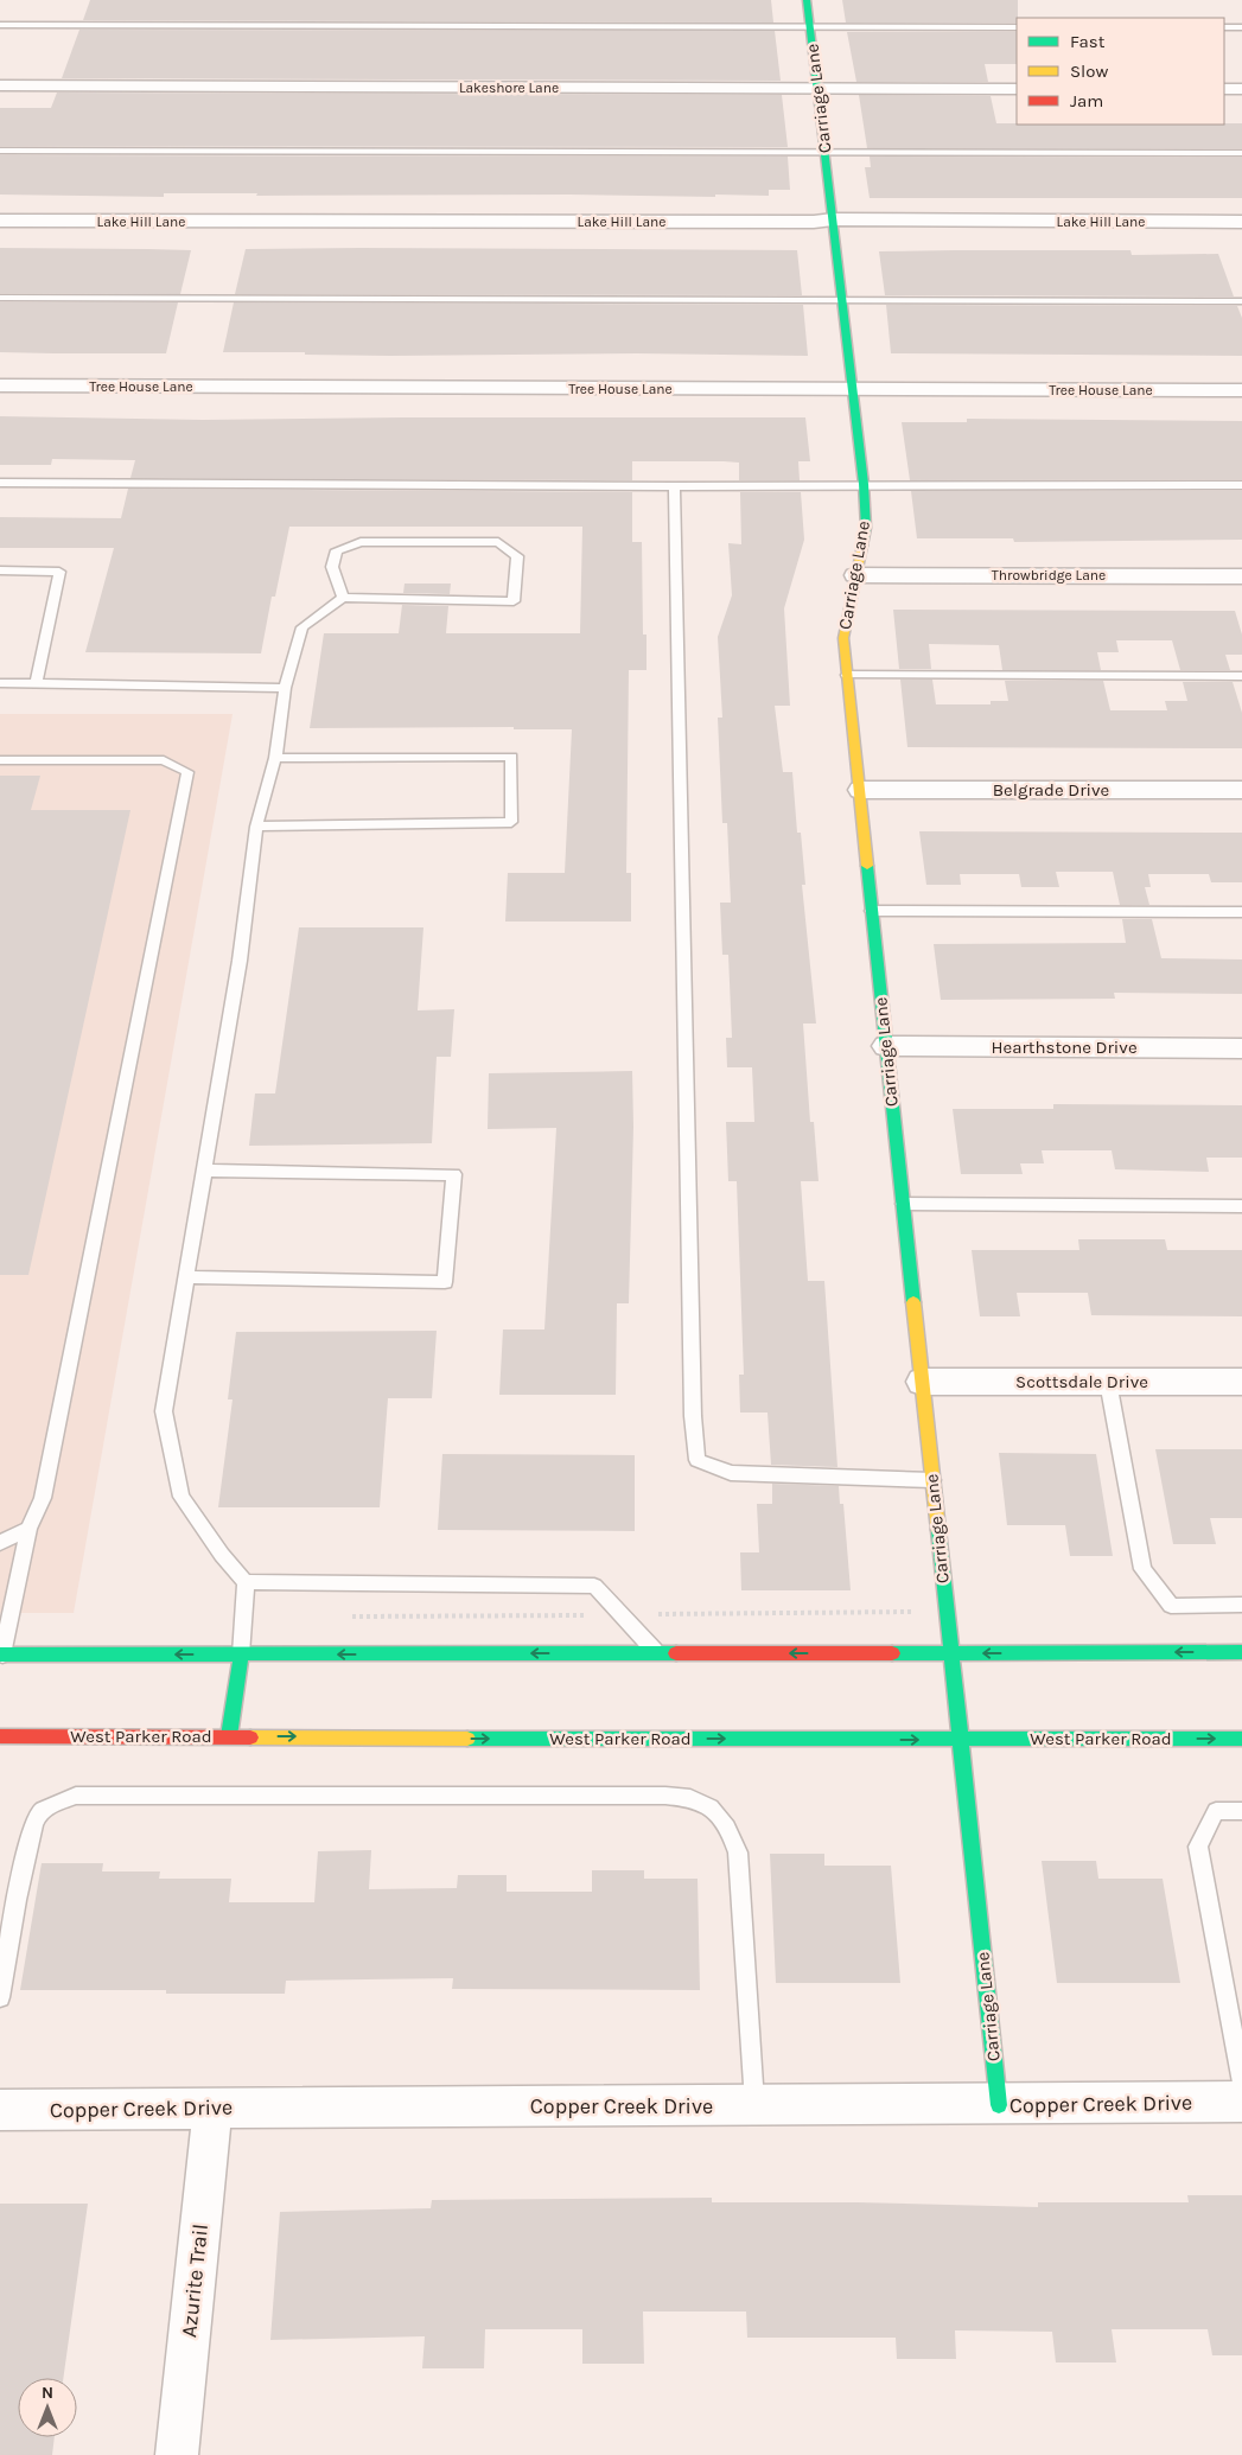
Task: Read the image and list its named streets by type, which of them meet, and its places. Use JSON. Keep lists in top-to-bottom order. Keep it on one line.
{"streets":{"street":["Lakeshore Lane","Carriage Lane","Lake Hill Lane","Tree House Lane","Throwbridge Lane","Belgrade Drive","Hearthstone Drive","Scottsdale Drive","West Parker Road","Copper Creek Drive","Azurite Trail"]},"crossings":[["Lakeshore Lane","Carriage Lane"],["Carriage Lane","Lake Hill Lane"],["Carriage Lane","Tree House Lane"],["Carriage Lane","Throwbridge Lane"],["Carriage Lane","Belgrade Drive"],["Carriage Lane","Hearthstone Drive"],["Carriage Lane","Scottsdale Drive"],["Carriage Lane","West Parker Road"],["Carriage Lane","Copper Creek Drive"],["Copper Creek Drive","Azurite Trail"]],"legend":["Fast","Slow","Jam"],"north":"top"}
